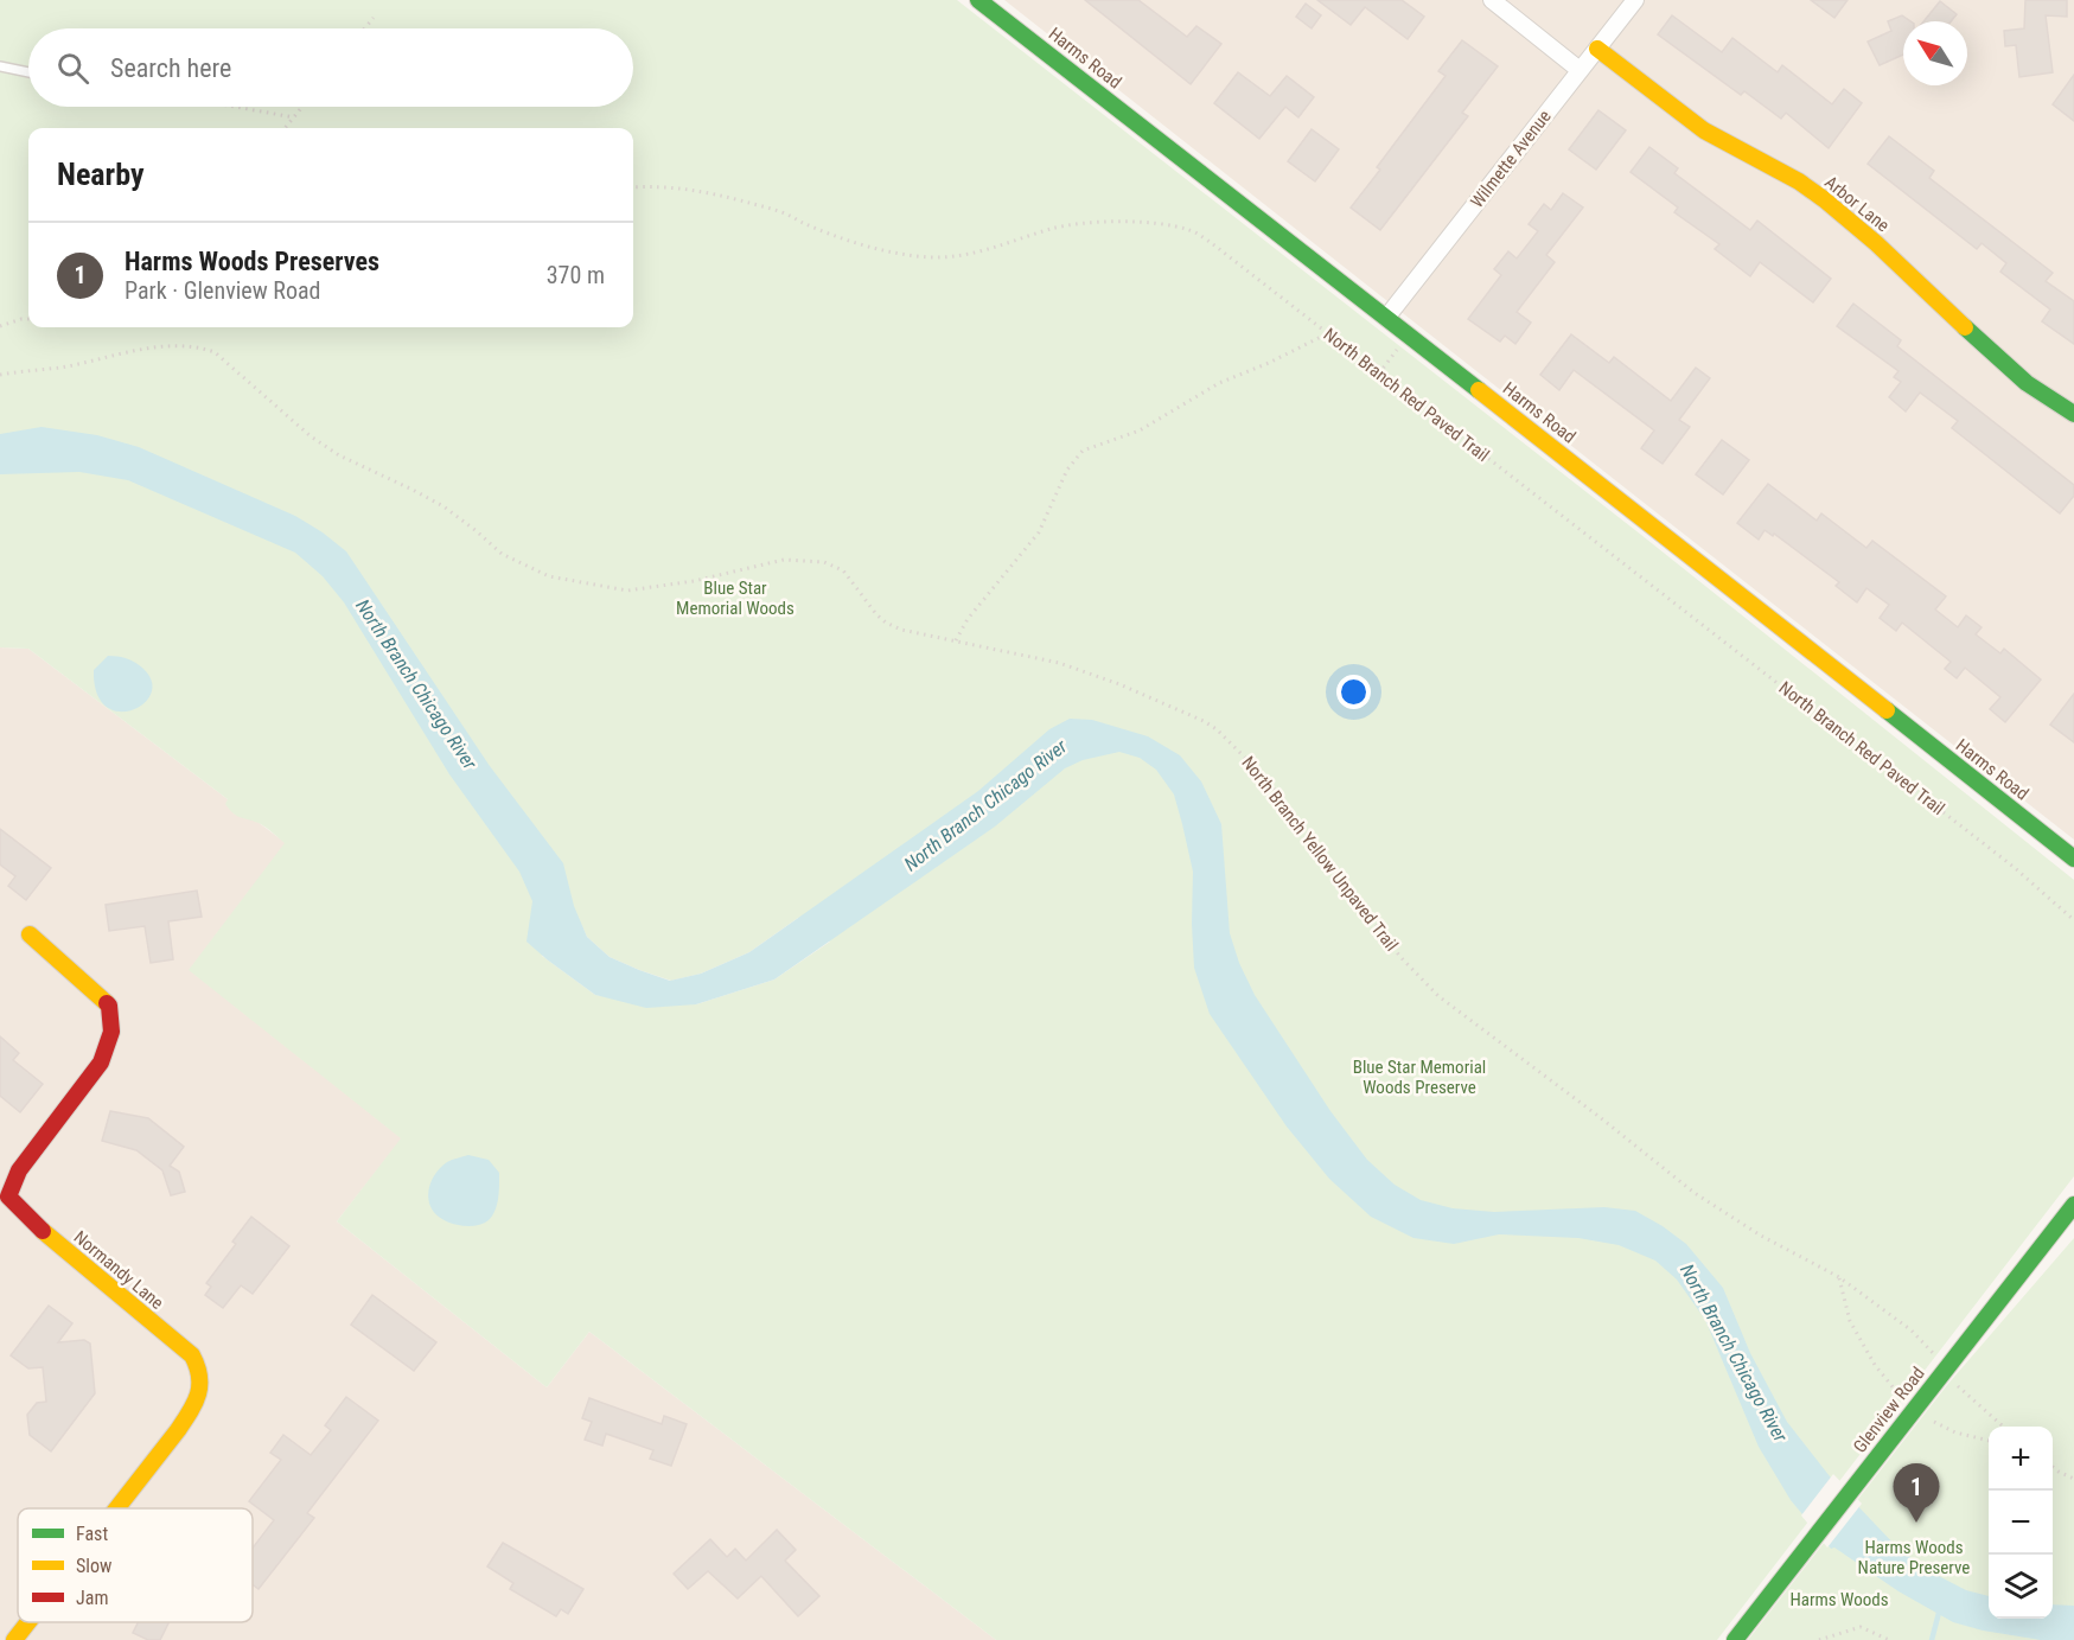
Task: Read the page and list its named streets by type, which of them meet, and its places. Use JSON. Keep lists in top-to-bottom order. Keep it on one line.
{"streets":{"main road":["Harms Road","Arbor Lane","Normandy Lane","Glenview Road"],"street":["Wilmette Avenue"],"path":["North Branch Red Paved Trail","North Branch Yellow Unpaved Trail"]},"crossings":[["Harms Road","Wilmette Avenue"],["Wilmette Avenue","Arbor Lane"],["North Branch Yellow Unpaved Trail","Glenview Road"]],"water":["North Branch Chicago River"],"parks":["Blue Star Memorial Woods","Blue Star Memorial Woods Preserve","Harms Woods Nature Preserve","Harms Woods"],"legend":["Fast","Slow","Jam"],"north":"top left","page":{"search":"Search here","heading":"Nearby","list":[{"mark":"1","name":"Harms Woods Preserves","note":"Park · Glenview Road","value":"370 m"}],"map_buttons":["+","−"],"pins":"1"}}
